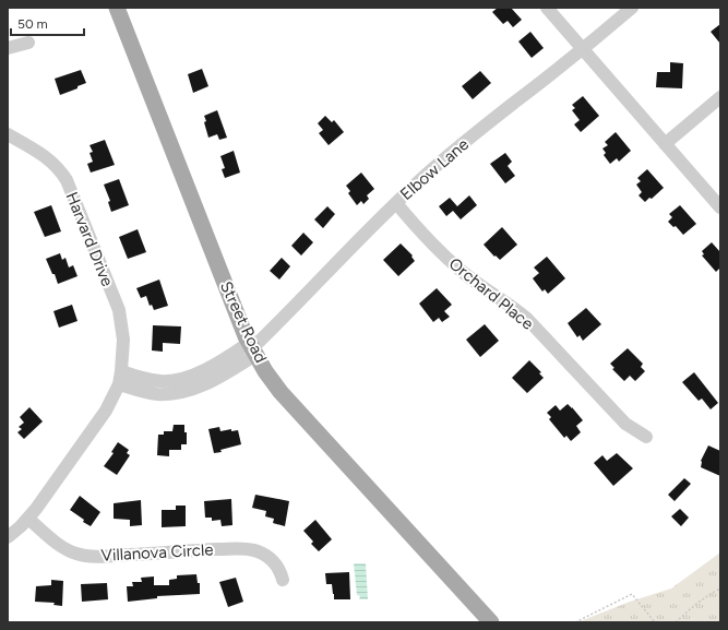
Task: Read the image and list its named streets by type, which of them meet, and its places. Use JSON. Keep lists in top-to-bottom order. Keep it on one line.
{"streets":{"main road":["Street Road"],"street":["Elbow Lane","Harvard Drive","Orchard Place","Villanova Circle"]},"crossings":[["Elbow Lane","Orchard Place"],["Elbow Lane","Street Road"],["Harvard Drive","Villanova Circle"]],"scale_bar":"50 m"}
